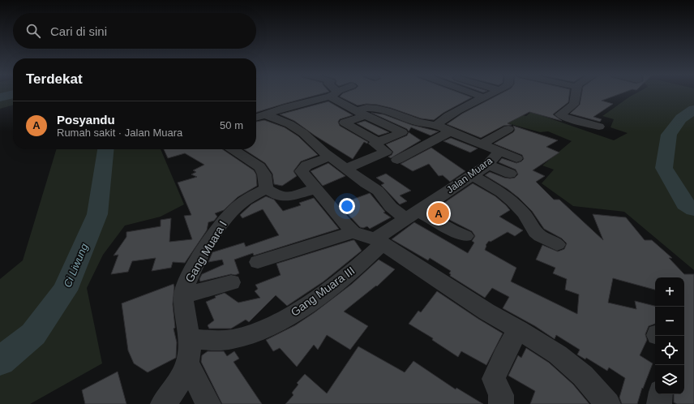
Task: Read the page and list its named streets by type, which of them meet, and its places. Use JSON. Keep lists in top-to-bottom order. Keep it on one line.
{"streets":{"street":["Jalan Muara","Gang Muara I","Gang Muara III"]},"crossings":[["Jalan Muara","Gang Muara III"],["Gang Muara I","Gang Muara III"]],"water":["Ci Liwung"],"page":{"search":"Cari di sini","heading":"Terdekat","list":[{"mark":"A","name":"Posyandu","note":"Rumah sakit · Jalan Muara","value":"50 m"}],"pins":"A","map_buttons":["+","−"]}}
